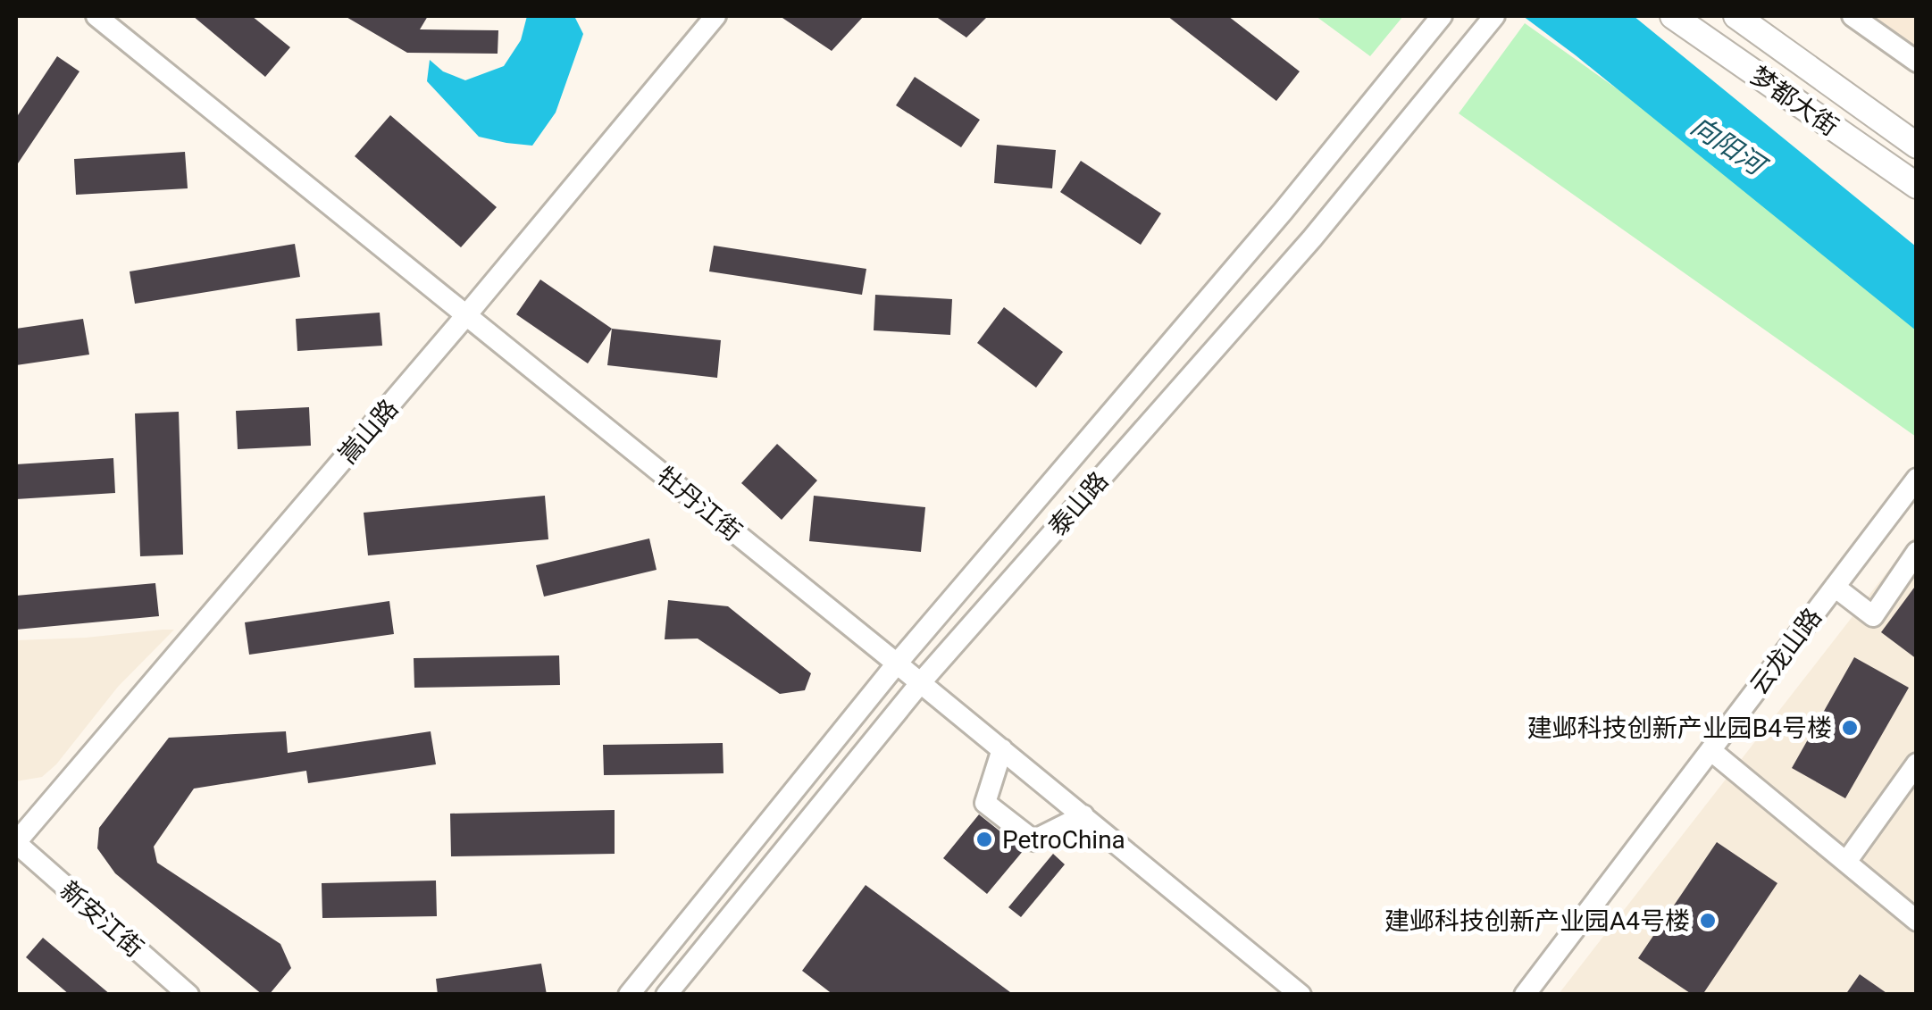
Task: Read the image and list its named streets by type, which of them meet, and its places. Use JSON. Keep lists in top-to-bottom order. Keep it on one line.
{"streets":{"main road":["梦都大街"],"street":["嵩山路","牡丹江街","泰山路","云龙山路","新安江街"]},"crossings":[["嵩山路","牡丹江街"],["嵩山路","新安江街"],["牡丹江街","泰山路"]],"water":["向阳河"],"places":["建邺科技创新产业园B4号楼","PetroChina","建邺科技创新产业园A4号楼"]}
